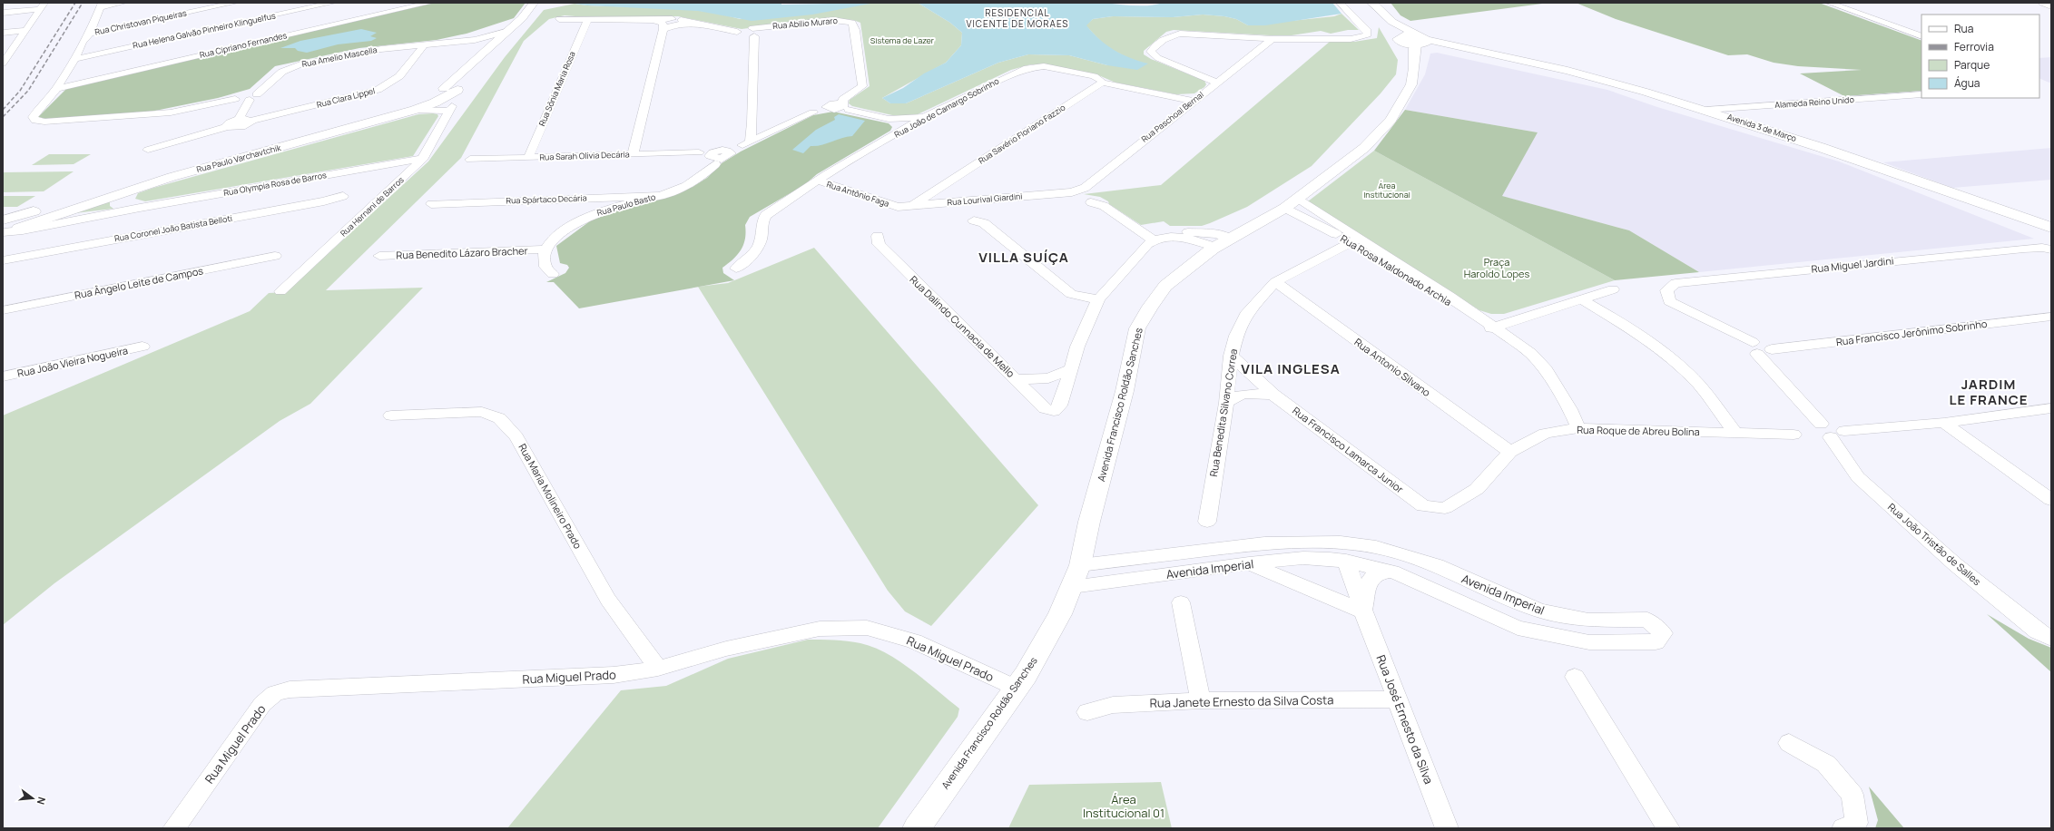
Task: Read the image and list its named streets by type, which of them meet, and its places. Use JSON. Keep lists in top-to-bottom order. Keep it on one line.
{"streets":{"main road":["Avenida 3 de Março"],"street":["Rua Christovan Piqueiras","Rua Abilio Muraro","Rua Helena Galvão Pinheiro Klinguelfus","Rua Cipriano Fernandes","Rua Amelio Mascella","Rua Sônia Maria Rosa","Rua Clara Lippel","Alameda Reino Unido","Rua João de Camargo Sobrinho","Rua Paschoal Bernal","Rua Savério Floriano Fazzio","Rua Sarah Olívia Decária","Rua Paulo Varchavtchik","Rua Olympia Rosa de Barros","Rua Antônio Faga","Rua Spártaco Decária","Rua Lourival Giardini","Rua Paulo Basto","Rua Hernani de Barros","Rua Coronel João Batista Belloti","Rua Benedito Lázaro Bracher","Rua Miguel Jardini","Rua Rosa Maldonado Archia","Rua Ângelo Leite de Campos","Rua Dalindo Cunnacia de Mello","Rua Francisco Jerônimo Sobrinho","Rua João Vieira Nogueira","Rua Antonio Silvano","Avenida Francisco Roldão Sanches","Rua Benedita Silvano Correa","Rua Roque de Abreu Bolina","Rua Francisco Lamarca Junior","Rua Maria Molineiro Prado","Rua João Tristão de Salles","Avenida Imperial","Rua Miguel Prado","Rua Janete Ernesto da Silva Costa","Rua José Ernesto da Silva"]},"crossings":[["Rua Abilio Muraro","Rua Sônia Maria Rosa"],["Rua Abilio Muraro","Rua Sarah Olívia Decária"],["Rua Abilio Muraro","Rua Paulo Basto"],["Rua Amelio Mascella","Rua Clara Lippel"],["Rua Amelio Mascella","Rua Paulo Varchavtchik"],["Rua Sônia Maria Rosa","Rua Sarah Olívia Decária"],["Alameda Reino Unido","Avenida 3 de Março"],["Rua João de Camargo Sobrinho","Rua Paschoal Bernal"],["Rua João de Camargo Sobrinho","Rua Savério Floriano Fazzio"],["Rua João de Camargo Sobrinho","Rua Antônio Faga"],["Rua Paschoal Bernal","Rua Lourival Giardini"],["Avenida 3 de Março","Avenida Francisco Roldão Sanches"],["Rua Savério Floriano Fazzio","Rua Lourival Giardini"],["Rua Sarah Olívia Decária","Rua Paulo Basto"],["Rua Paulo Varchavtchik","Rua Olympia Rosa de Barros"],["Rua Paulo Varchavtchik","Rua Hernani de Barros"],["Rua Olympia Rosa de Barros","Rua Hernani de Barros"],["Rua Antônio Faga","Rua Lourival Giardini"],["Rua Spártaco Decária","Rua Paulo Basto"],["Rua Paulo Basto","Rua Benedito Lázaro Bracher"],["Rua Miguel Jardini","Rua João Tristão de Salles"],["Rua Rosa Maldonado Archia","Avenida Francisco Roldão Sanches"],["Rua Rosa Maldonado Archia","Rua Benedita Silvano Correa"],["Rua Rosa Maldonado Archia","Rua Roque de Abreu Bolina"],["Rua Francisco Jerônimo Sobrinho","Rua João Tristão de Salles"],["Rua Antonio Silvano","Rua Benedita Silvano Correa"],["Rua Antonio Silvano","Rua Roque de Abreu Bolina"],["Avenida Francisco Roldão Sanches","Avenida Imperial"],["Avenida Francisco Roldão Sanches","Rua Miguel Prado"],["Rua Benedita Silvano Correa","Rua Francisco Lamarca Junior"],["Rua Roque de Abreu Bolina","Rua Francisco Lamarca Junior"],["Rua Maria Molineiro Prado","Rua Miguel Prado"],["Avenida Imperial","Rua José Ernesto da Silva"],["Rua Janete Ernesto da Silva Costa","Rua José Ernesto da Silva"]],"districts":["RESIDENCIAL VICENTE DE MORAES","VILLA SUÍÇA","VILA INGLESA","JARDIM LE FRANCE"],"parks":["Sistema de Lazer","Área Institucional","Praça Haroldo Lopes","Área Institucional 01"],"legend":["Rua","Ferrovia","Parque","Água"],"north":"right"}
